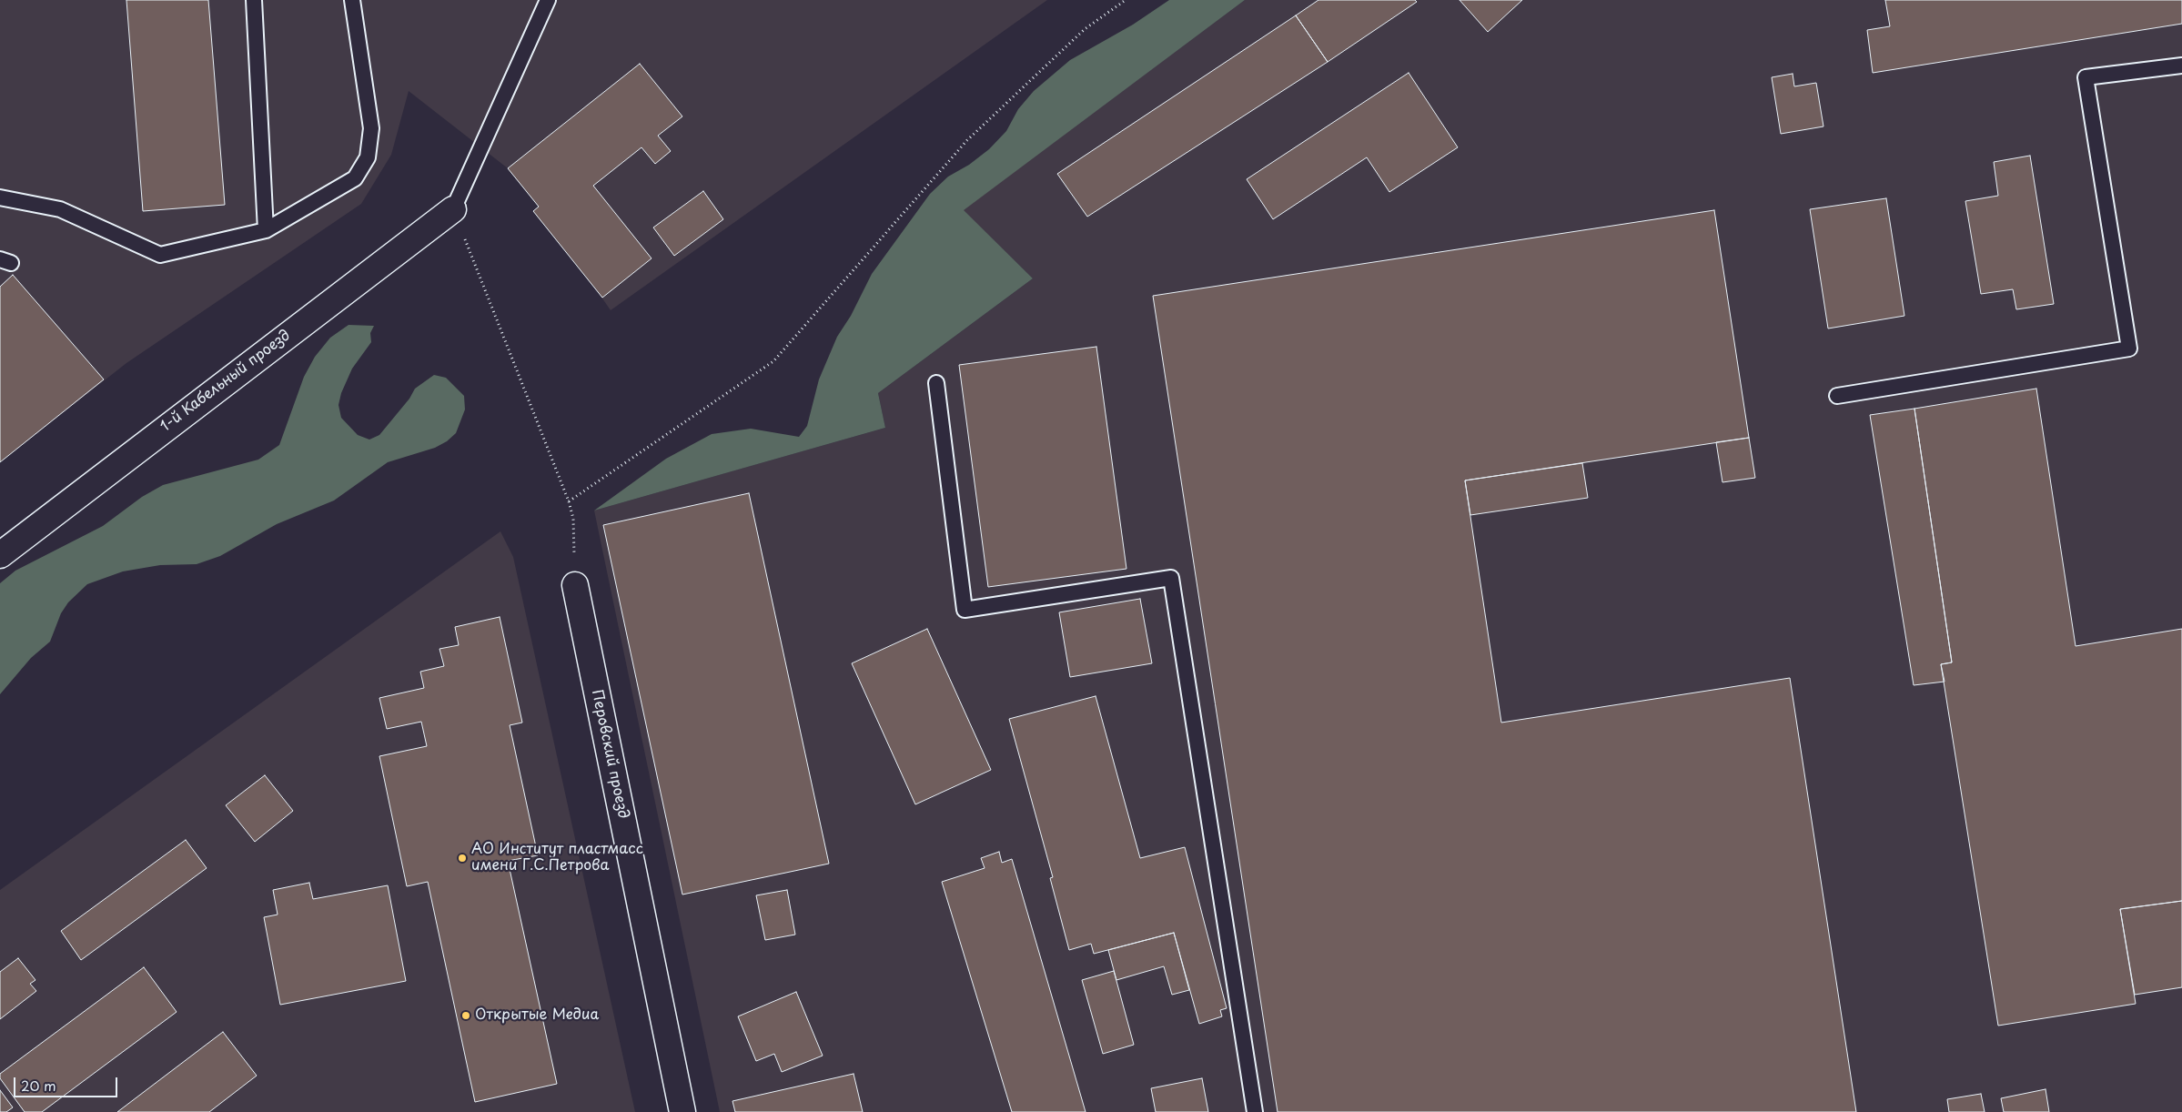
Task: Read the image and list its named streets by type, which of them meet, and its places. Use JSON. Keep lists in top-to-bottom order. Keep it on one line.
{"streets":{"street":["1-й Кабельный проезд","Перовский проезд"]},"places":["АО Институт пластмасс имени Г.С.Петрова","Открытые Медиа"],"scale_bar":"20 m"}
